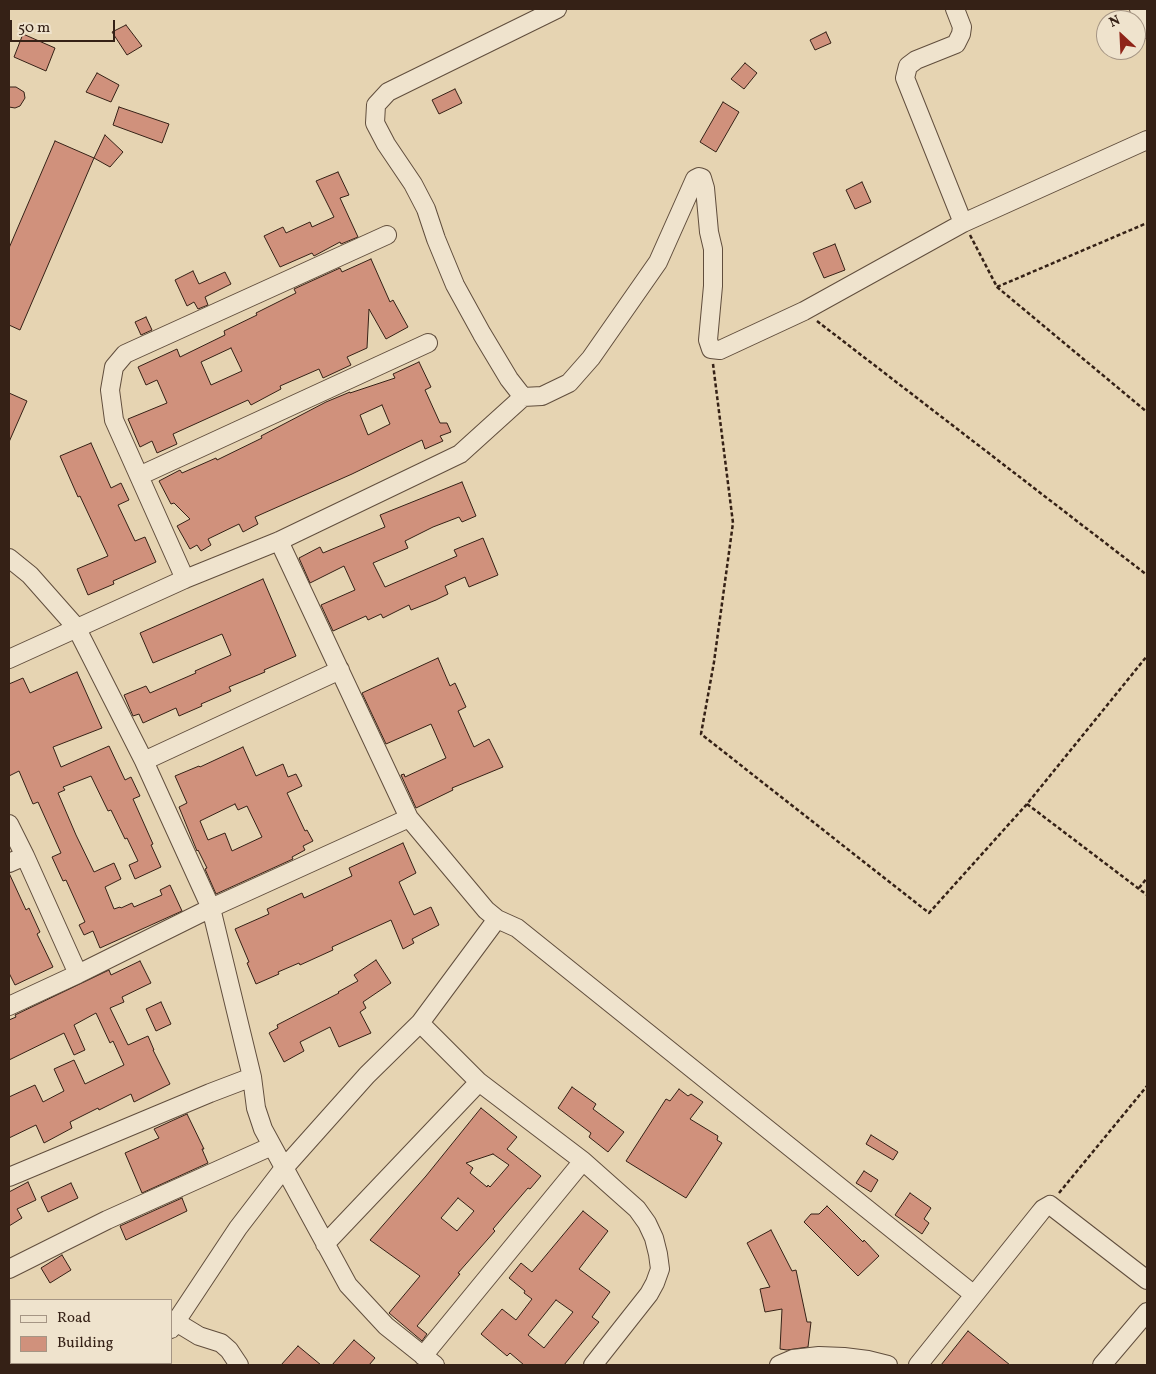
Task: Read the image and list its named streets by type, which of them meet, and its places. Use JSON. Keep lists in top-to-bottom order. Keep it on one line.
{"legend":["Road","Building"],"scale_bar":"50 m","north":"top left"}
